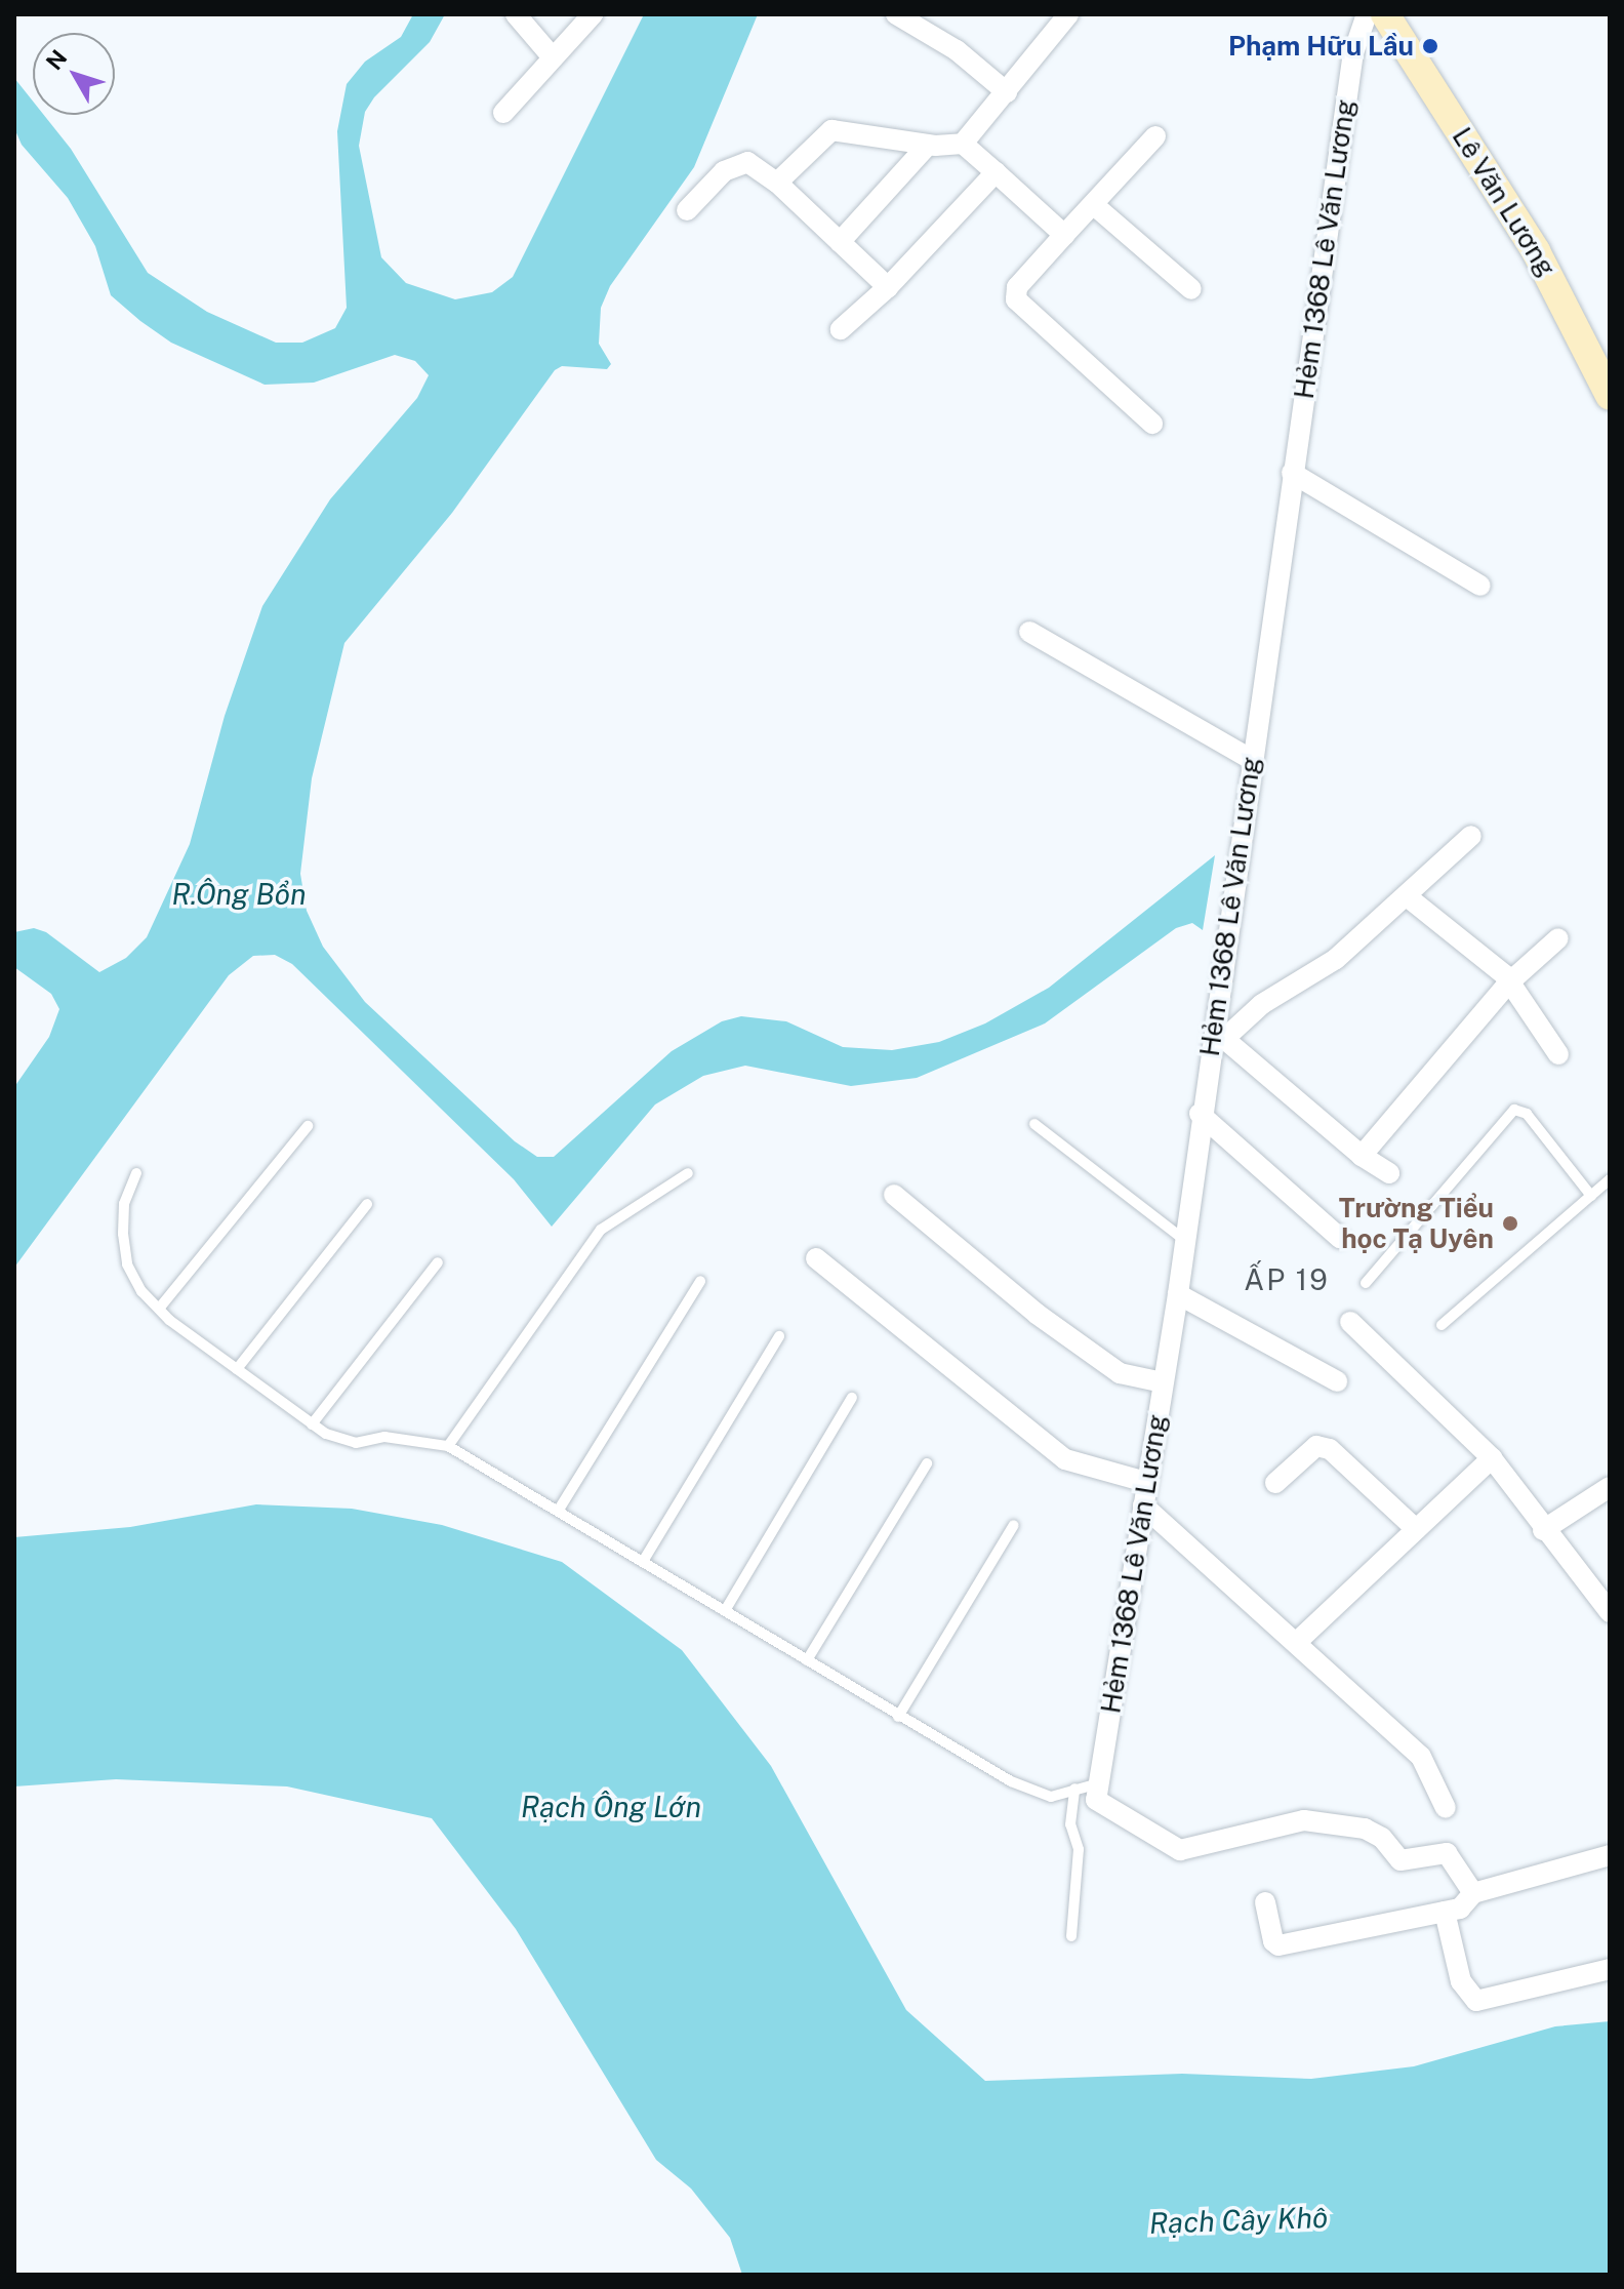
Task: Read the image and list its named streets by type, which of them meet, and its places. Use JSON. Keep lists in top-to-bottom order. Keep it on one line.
{"streets":{"main road":["Lê Văn Lương"],"street":["Hẻm 1368 Lê Văn Lương"]},"districts":["ẤP 19"],"water":["R.Ông Bổn","Rạch Ông Lớn","Rạch Cây Khô"],"places":["Phạm Hữu Lầu","Trường Tiểu học Tạ Uyên"],"north":"top left"}
